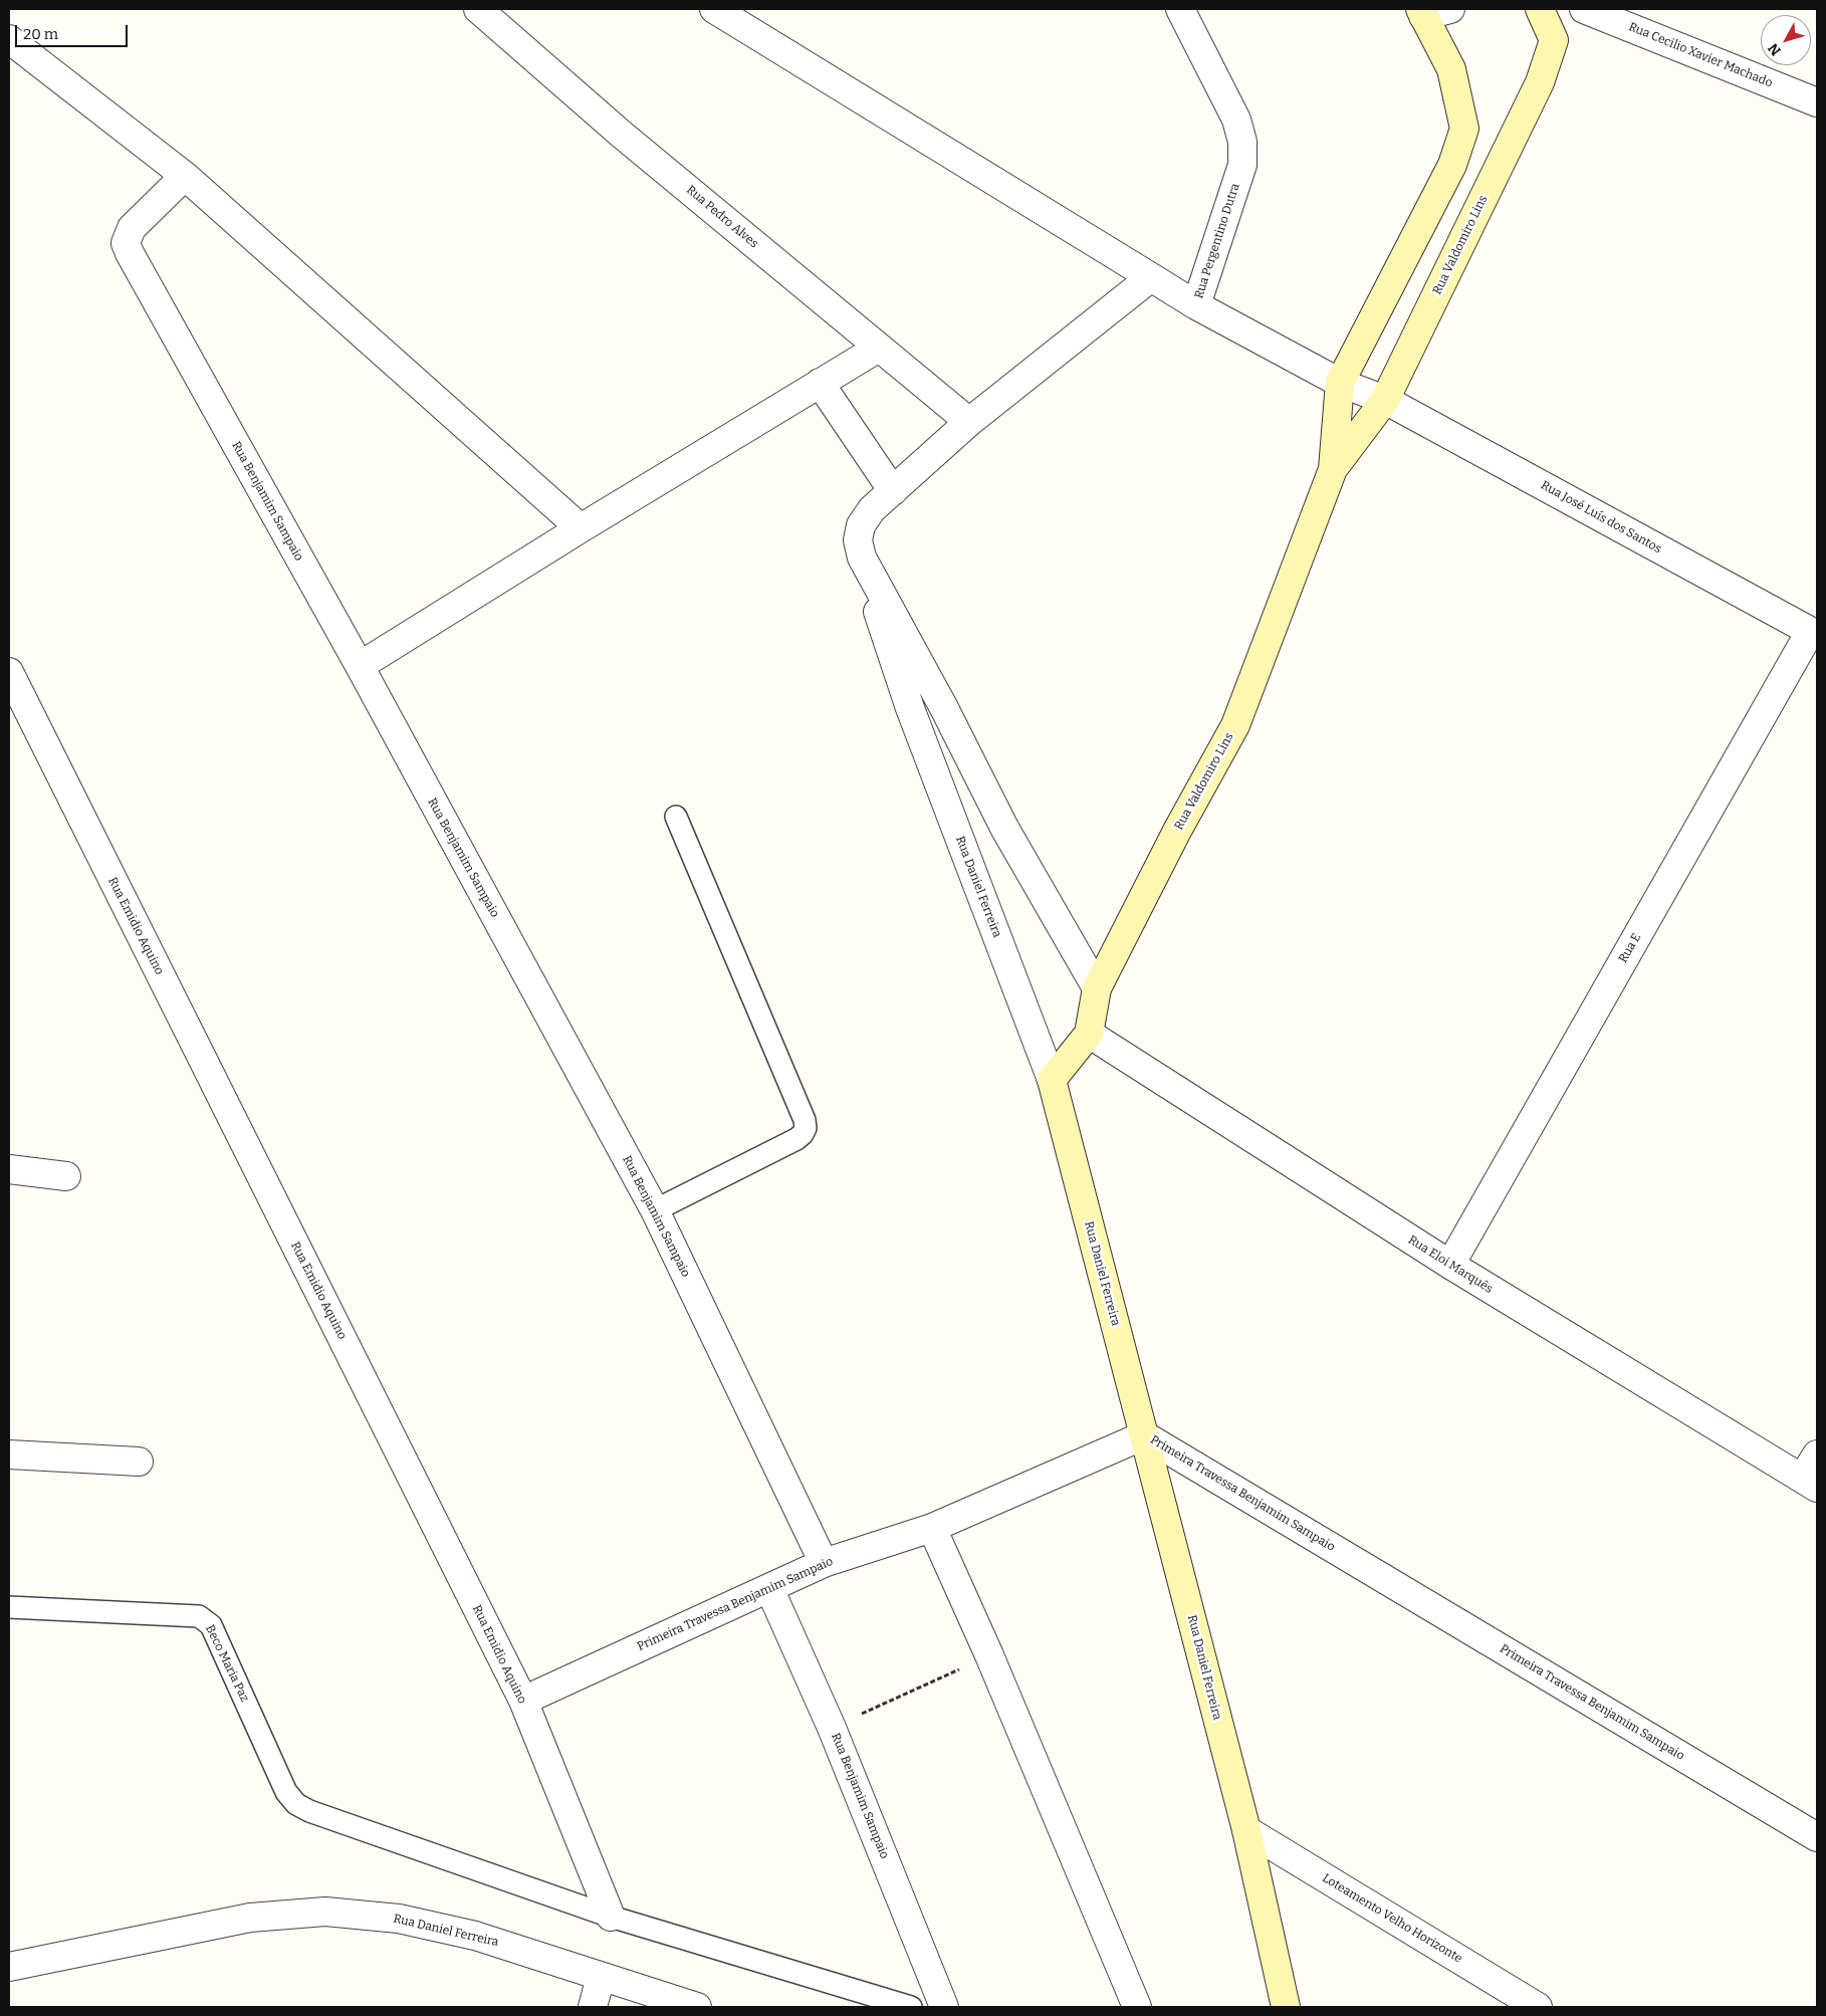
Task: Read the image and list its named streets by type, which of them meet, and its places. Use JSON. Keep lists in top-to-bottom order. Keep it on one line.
{"streets":{"street":["Rua Cecilio Xavier Machado","Rua Pedro Alves","Rua Pergentino Dutra","Rua Valdomiro Lins","Rua Benjamim Sampaio","Rua José Luís dos Santos","Rua Daniel Ferreira","Rua Emidio Aquino","Rua E","Rua Eloi Marquês","Primeira Travessa Benjamim Sampaio","Loteamento Velho Horizonte"],"lane":["Beco Maria Paz"]},"crossings":[["Rua Pergentino Dutra","Rua Valdomiro Lins"],["Rua Pergentino Dutra","Rua José Luís dos Santos"],["Rua Valdomiro Lins","Rua José Luís dos Santos"],["Rua Valdomiro Lins","Rua Daniel Ferreira"],["Rua Valdomiro Lins","Rua Eloi Marquês"],["Rua Benjamim Sampaio","Primeira Travessa Benjamim Sampaio"],["Rua José Luís dos Santos","Rua E"],["Rua Daniel Ferreira","Primeira Travessa Benjamim Sampaio"],["Rua Daniel Ferreira","Loteamento Velho Horizonte"],["Rua Emidio Aquino","Primeira Travessa Benjamim Sampaio"],["Rua Emidio Aquino","Beco Maria Paz"],["Rua E","Rua Eloi Marquês"]],"scale_bar":"20 m","north":"bottom left"}
